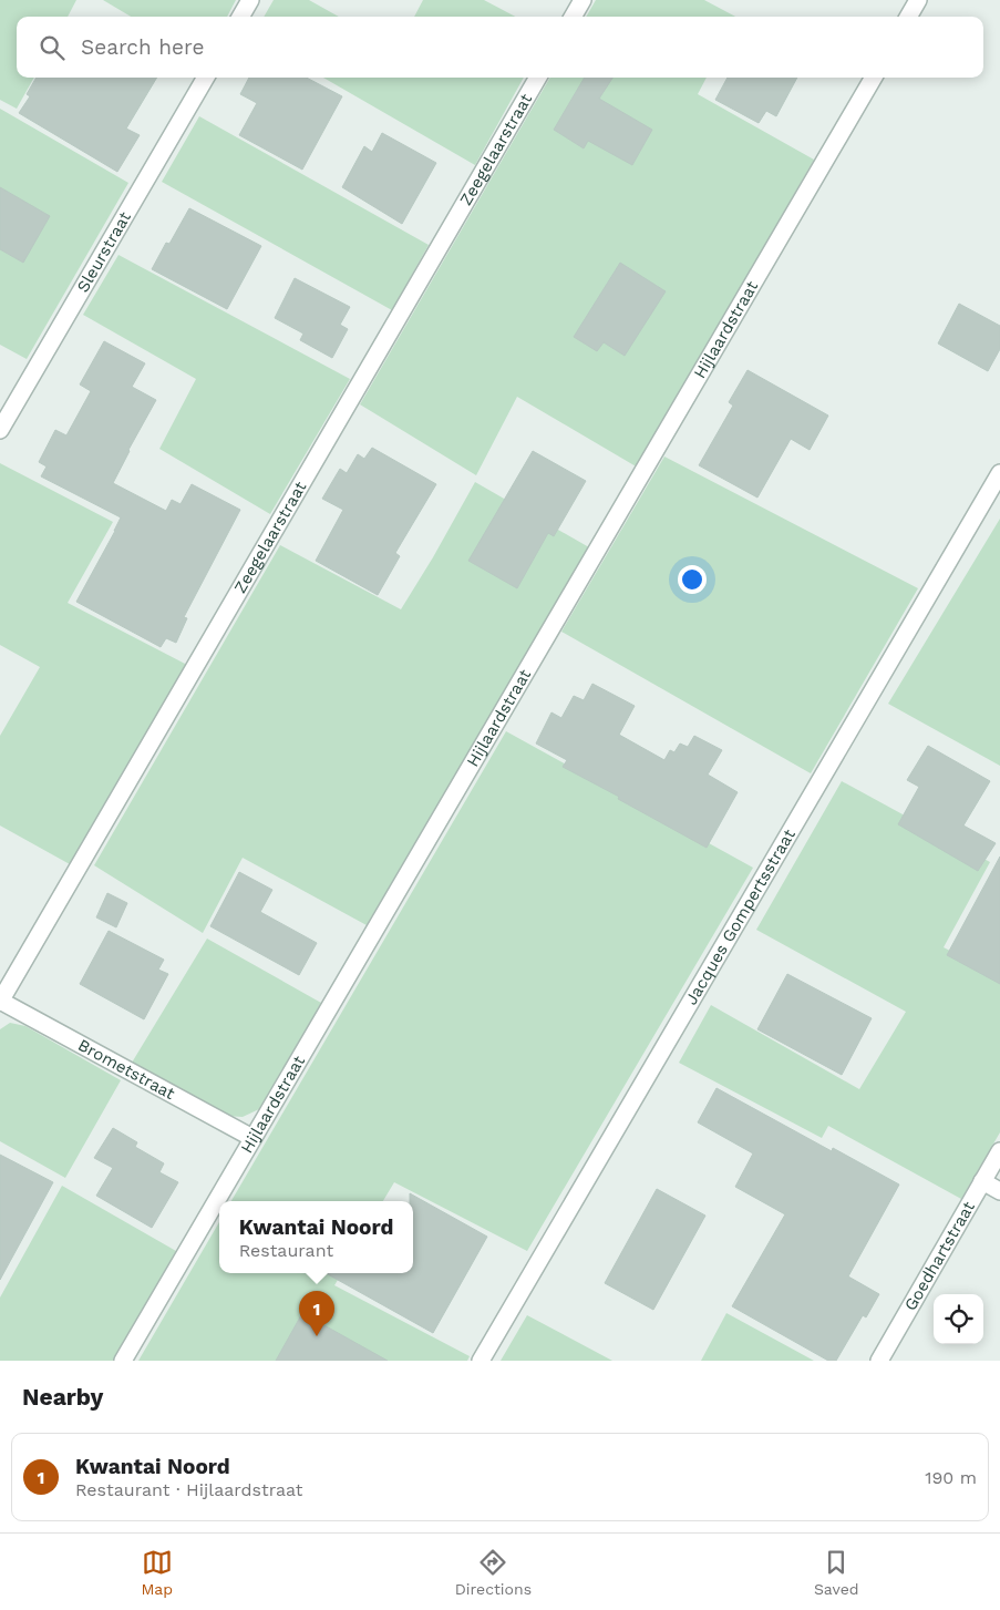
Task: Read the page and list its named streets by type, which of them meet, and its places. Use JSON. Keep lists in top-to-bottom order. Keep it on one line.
{"streets":{"street":["Zeegelaarstraat","Sleurstraat","Hijlaardstraat","Jacques Gompertsstraat","Brometstraat","Goedhartstraat"]},"crossings":[["Zeegelaarstraat","Brometstraat"],["Hijlaardstraat","Brometstraat"]],"page":{"search":"Search here","popup":["Kwantai Noord","Restaurant"],"pins":"1","heading":"Nearby","list":[{"mark":"1","name":"Kwantai Noord","note":"Restaurant · Hijlaardstraat","value":"190 m"}],"nav":["Map","Directions","Saved"]}}
